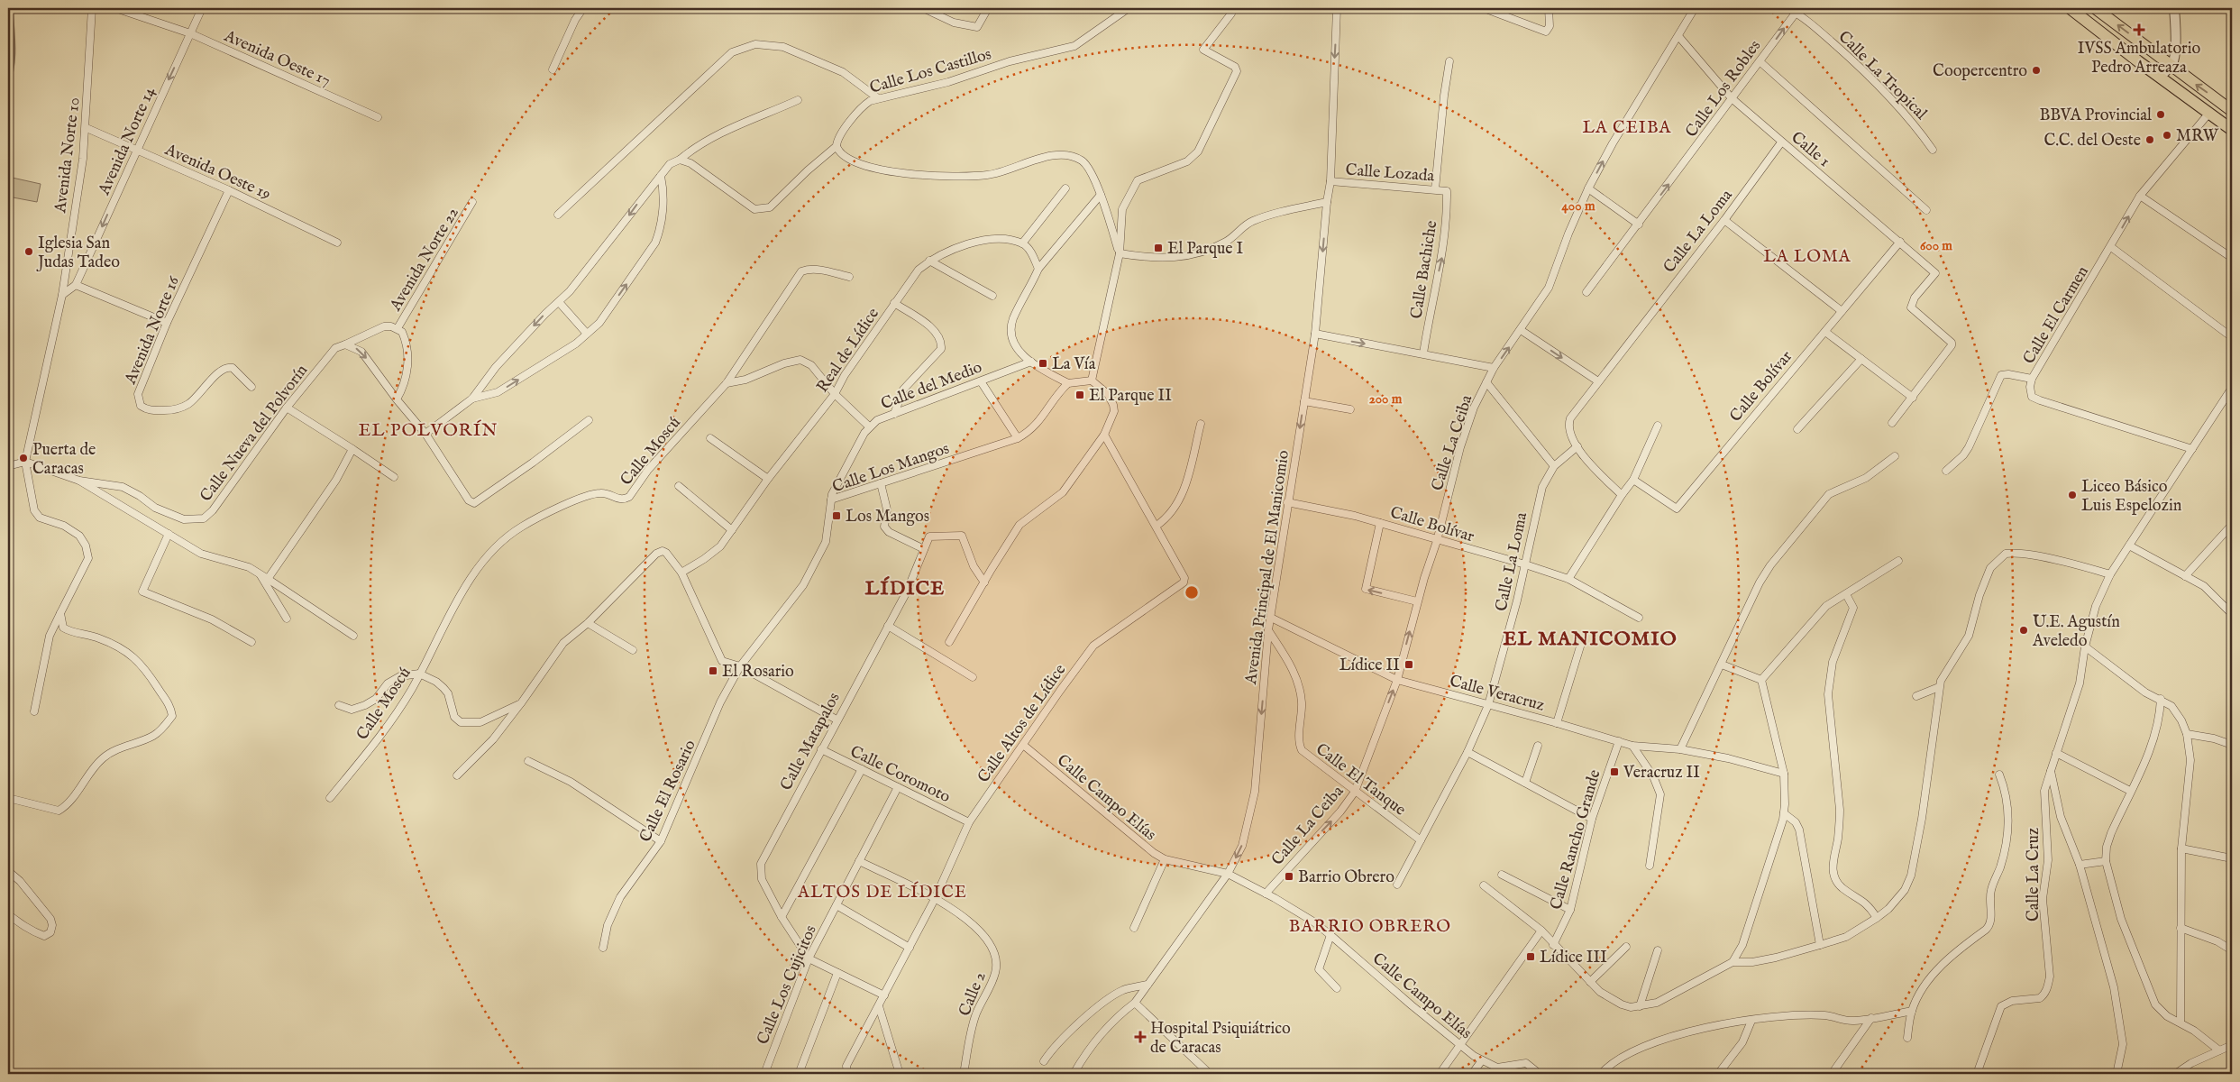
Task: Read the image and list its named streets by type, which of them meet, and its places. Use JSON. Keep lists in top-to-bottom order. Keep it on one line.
{"streets":{"street":["Avenida Oeste 17","Calle Los Castillos","Calle La Tropical","Calle Los Robles","Avenida Norte 14","Calle 1","Avenida Norte 10","Avenida Oeste 19","Calle Lozada","Calle La Loma","Avenida Norte 22","Calle Bachiche","Calle El Carmen","Avenida Norte 16","Real de Lídice","Calle del Medio","Calle Bolívar","Calle Nueva del Polvorín","Calle La Ceiba","Calle Moscú","Calle Los Mangos","Avenida Principal de El Manicomio","Calle Veracruz","Calle Altos de Lídice","Calle Matapalos","Calle Coromoto","Calle El Tanque","Calle El Rosario","Calle Campo Elías","Calle Rancho Grande","Calle La Cruz","Calle Los Cujicitos","Calle 2"]},"crossings":[["Avenida Oeste 17","Avenida Norte 14"],["Calle La Tropical","Calle Los Robles"],["Calle Los Robles","Calle 1"],["Avenida Norte 14","Avenida Oeste 19"],["Calle 1","Calle La Loma"],["Calle 1","Calle Bolívar"],["Calle 1","Calle La Ceiba"],["Avenida Norte 10","Avenida Oeste 19"],["Avenida Norte 10","Calle Nueva del Polvorín"],["Avenida Oeste 19","Avenida Norte 16"],["Calle Lozada","Calle Bachiche"],["Calle Lozada","Avenida Principal de El Manicomio"],["Calle La Loma","Calle Bolívar"],["Calle La Loma","Calle Veracruz"],["Calle La Loma","Calle El Tanque"],["Avenida Norte 22","Calle Nueva del Polvorín"],["Calle del Medio","Calle Los Mangos"],["Calle Bolívar","Calle La Ceiba"],["Calle Bolívar","Avenida Principal de El Manicomio"],["Calle La Ceiba","Calle Veracruz"],["Calle La Ceiba","Calle El Tanque"],["Calle La Ceiba","Calle Campo Elías"],["Calle Los Mangos","Calle El Rosario"],["Avenida Principal de El Manicomio","Calle Veracruz"],["Avenida Principal de El Manicomio","Calle El Tanque"],["Avenida Principal de El Manicomio","Calle Campo Elías"],["Calle Veracruz","Calle Rancho Grande"],["Calle Altos de Lídice","Calle Coromoto"],["Calle Altos de Lídice","Calle Campo Elías"],["Calle Altos de Lídice","Calle 2"],["Calle Matapalos","Calle Coromoto"],["Calle Matapalos","Calle Los Cujicitos"],["Calle Coromoto","Calle Los Cujicitos"],["Calle Los Cujicitos","Calle 2"]],"one_way":["Calle Los Robles","Avenida Norte 14","Calle Bachiche","Calle La Ceiba","Avenida Principal de El Manicomio"],"districts":["LA CEIBA","LA LOMA","EL POLVORÍN","LÍDICE","EL MANICOMIO","ALTOS DE LÍDICE","BARRIO OBRERO"],"places":{"health":["IVSS Ambulatorio Pedro Arreaza","Hospital Psiquiátrico de Caracas"],"other":["Coopercentro","BBVA Provincial","MRW","C.C. del Oeste","Iglesia San Judas Tadeo","Puerta de Caracas","Liceo Básico Luis Espelozin","U.E. Agustín Aveledo"],"transit":["El Parque I","La Vía","El Parque II","Los Mangos","Lídice II","El Rosario","Veracruz II","Barrio Obrero","Lídice III"]},"rings":["400 m","600 m","200 m"]}
